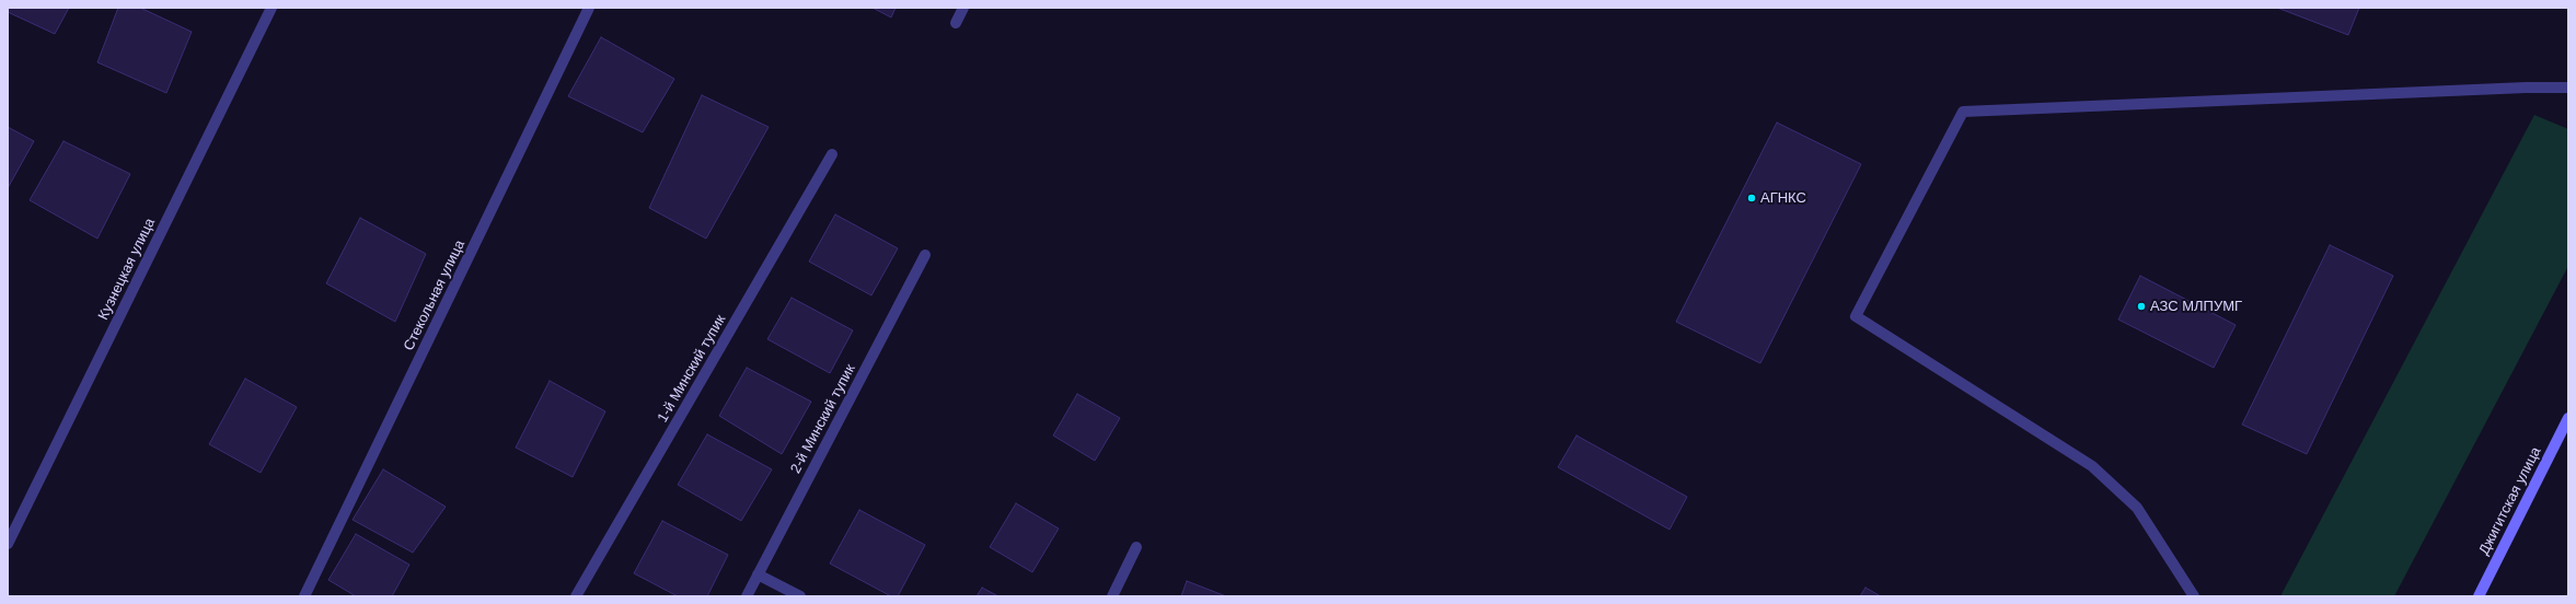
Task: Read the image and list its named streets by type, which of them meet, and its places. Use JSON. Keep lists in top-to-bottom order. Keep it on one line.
{"streets":{"street":["Кузнецкая улица","Стекольная улица","1-й Минский тупик","2-й Минский тупик","Джигитская улица"]},"places":["АГНКС","АЗС МЛПУМГ"]}
